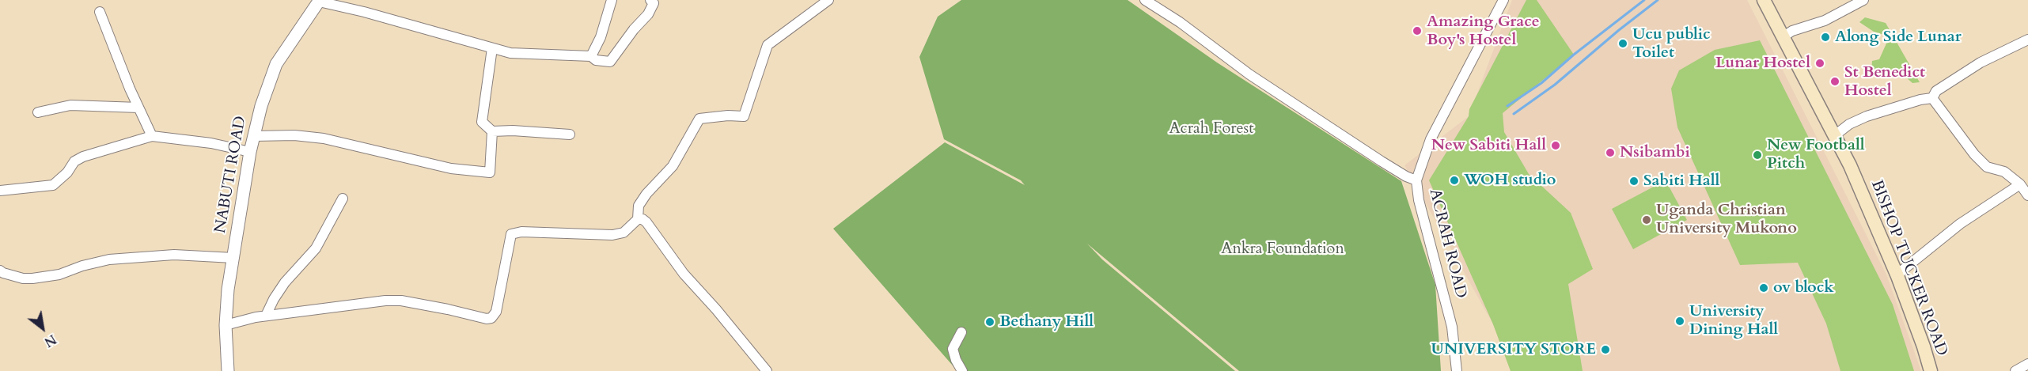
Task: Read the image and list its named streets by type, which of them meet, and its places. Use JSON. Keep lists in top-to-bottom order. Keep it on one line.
{"streets":{"main road":["BISHOP TUCKER ROAD"],"street":["NABUTI ROAD","ACRAH ROAD"]},"parks":["Acrah Forest","Ankra Foundation"],"places":["Amazing Grace Boy's Hostel","Along Side Lunar","Ucu public Toilet","Lunar Hostel","St Benedict Hostel","New Sabiti Hall","Nsibambi","New Football Pitch","WOH studio","Sabiti Hall","Uganda Christian University Mukono","ov block","University Dining Hall","Bethany Hill","UNIVERSITY STORE"],"north":"bottom right"}
